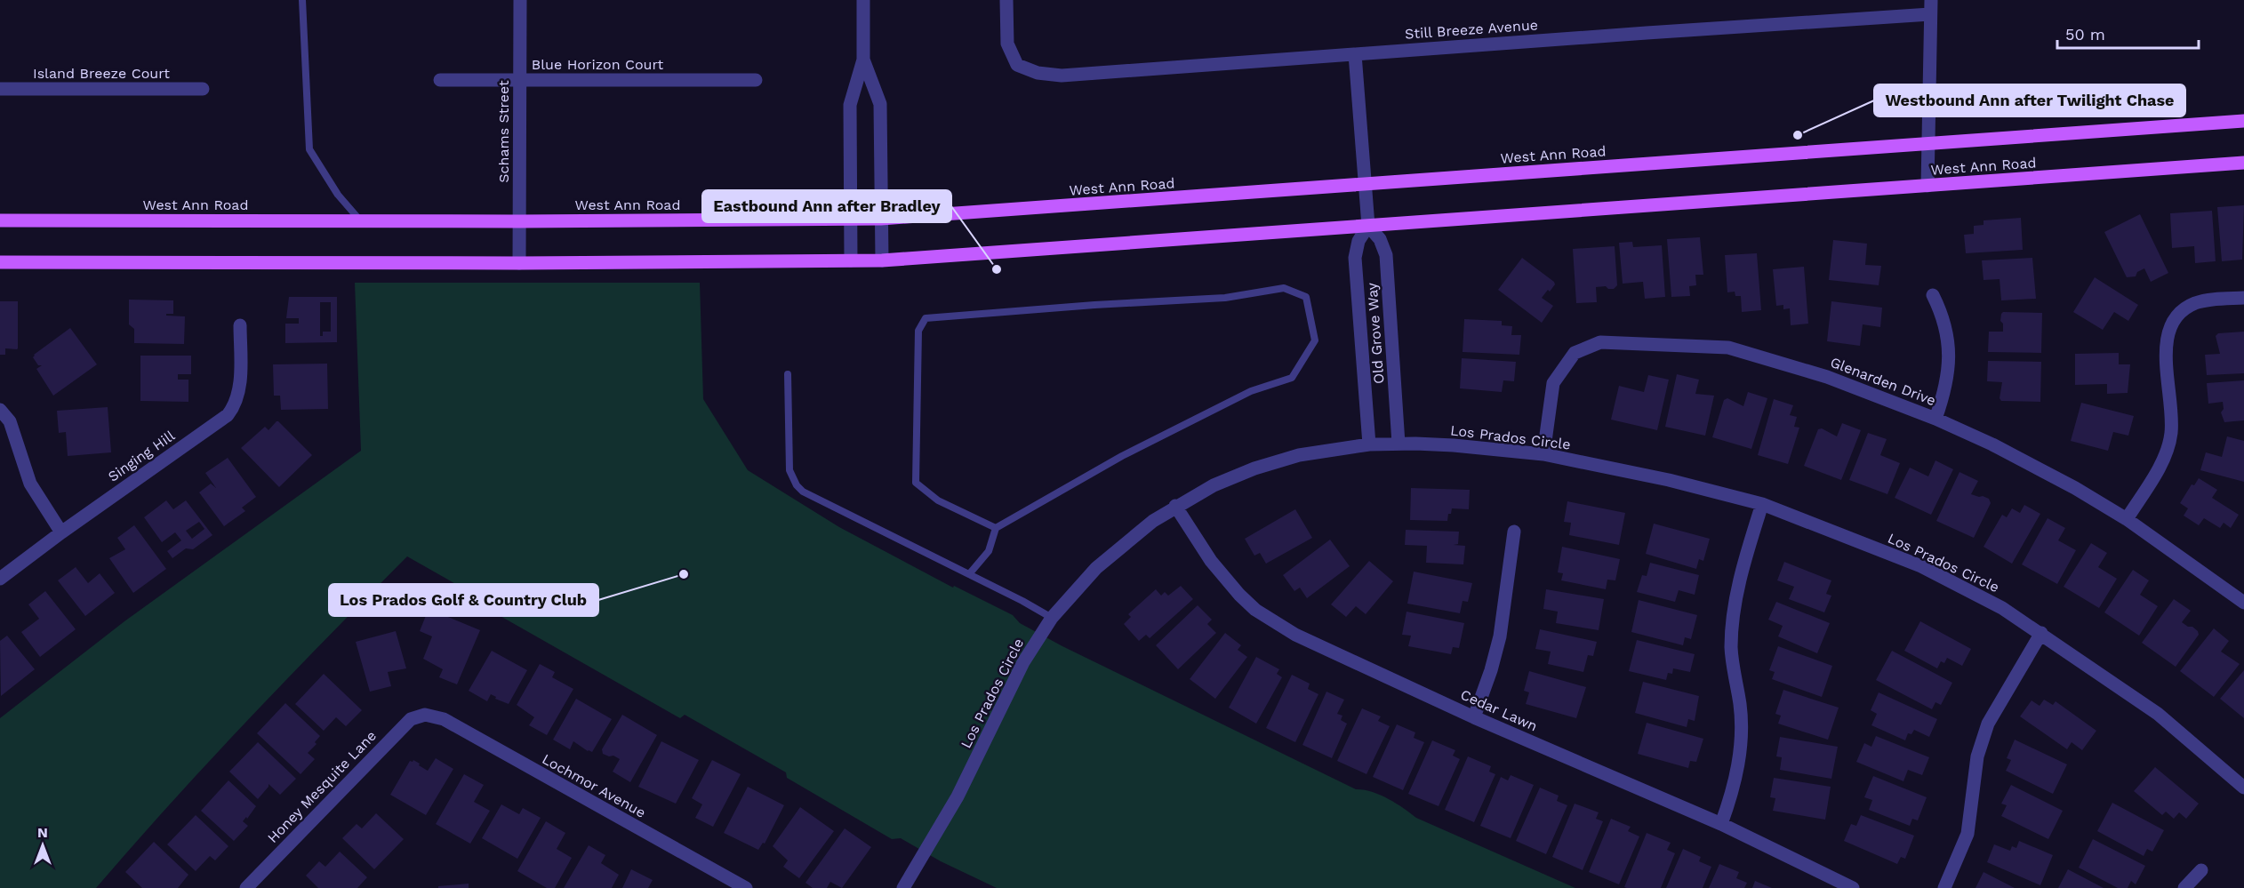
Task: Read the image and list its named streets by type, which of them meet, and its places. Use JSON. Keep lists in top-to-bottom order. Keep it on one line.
{"streets":{"main road":["West Ann Road"],"street":["Still Breeze Avenue","Blue Horizon Court","Island Breeze Court","Schams Street","Old Grove Way","Glenarden Drive","Los Prados Circle","Singing Hill","Cedar Lawn","Lochmor Avenue","Honey Mesquite Lane"]},"crossings":[["Still Breeze Avenue","Old Grove Way"],["Blue Horizon Court","Schams Street"],["Schams Street","West Ann Road"],["West Ann Road","Old Grove Way"],["Old Grove Way","Los Prados Circle"],["Glenarden Drive","Los Prados Circle"],["Los Prados Circle","Cedar Lawn"],["Lochmor Avenue","Honey Mesquite Lane"]],"places":["Westbound Ann after Twilight Chase","Eastbound Ann after Bradley","Los Prados Golf & Country Club"],"scale_bar":"50 m","north":"top"}
